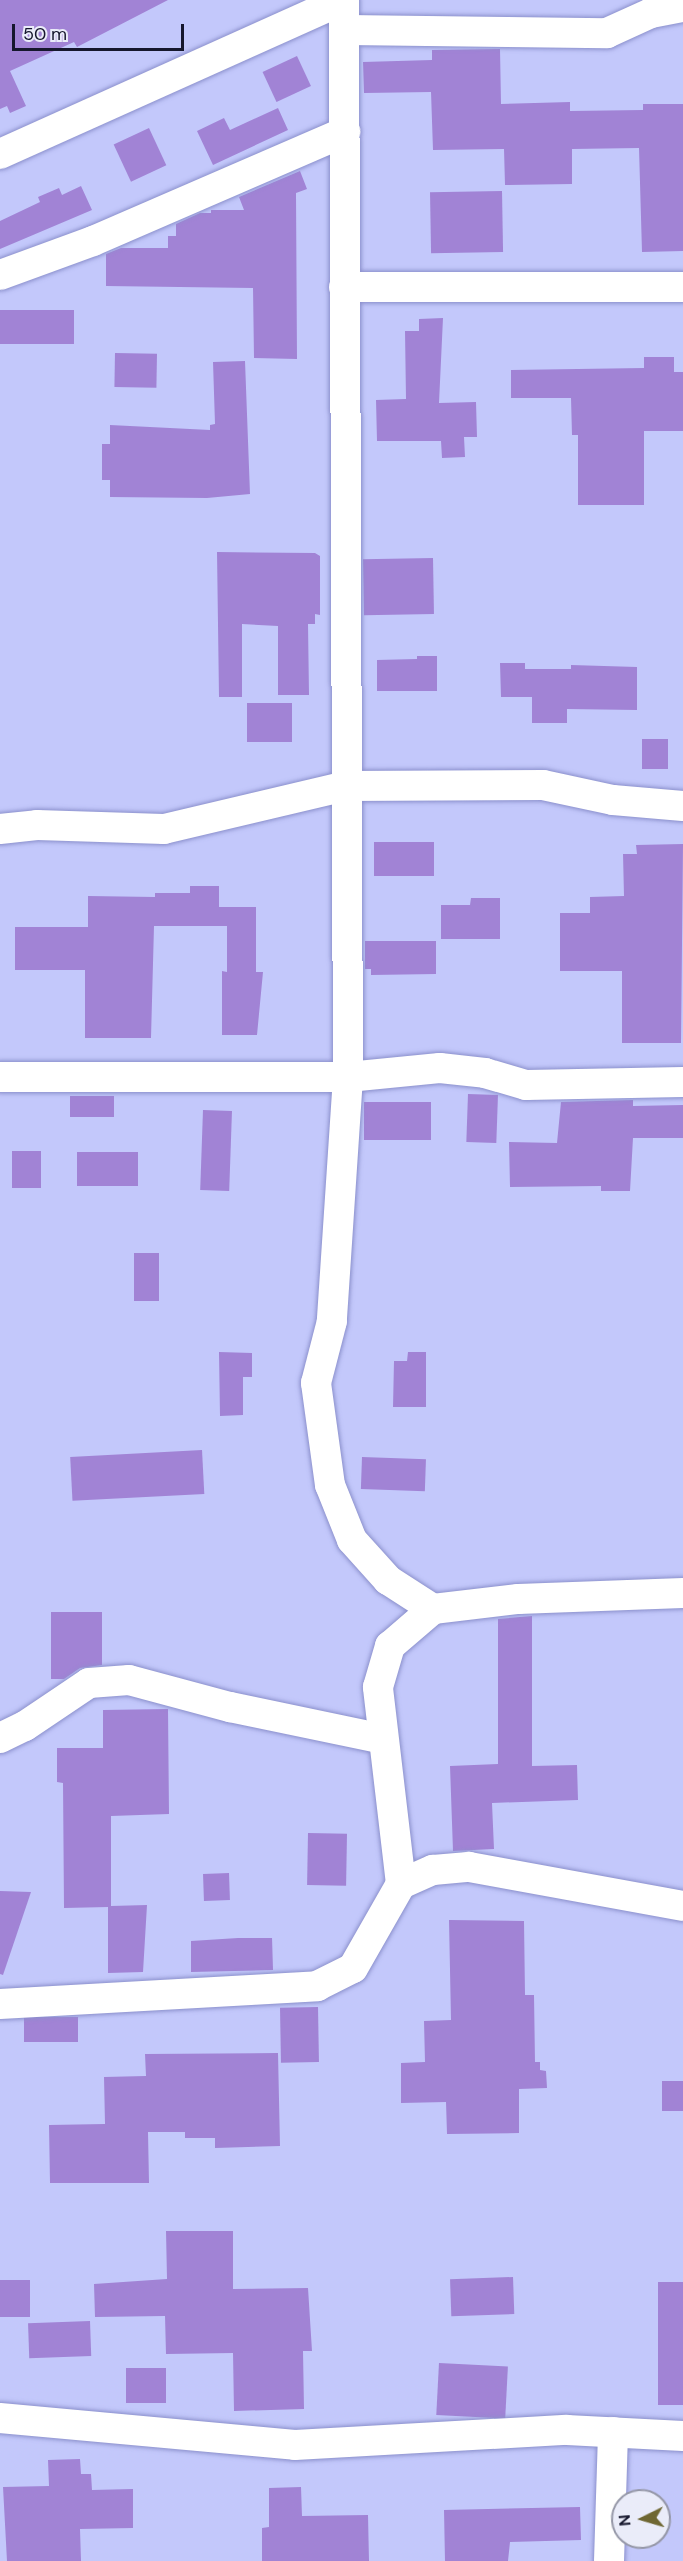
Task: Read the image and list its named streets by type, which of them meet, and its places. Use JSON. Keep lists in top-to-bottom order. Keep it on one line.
{"scale_bar":"50 m","north":"left"}
